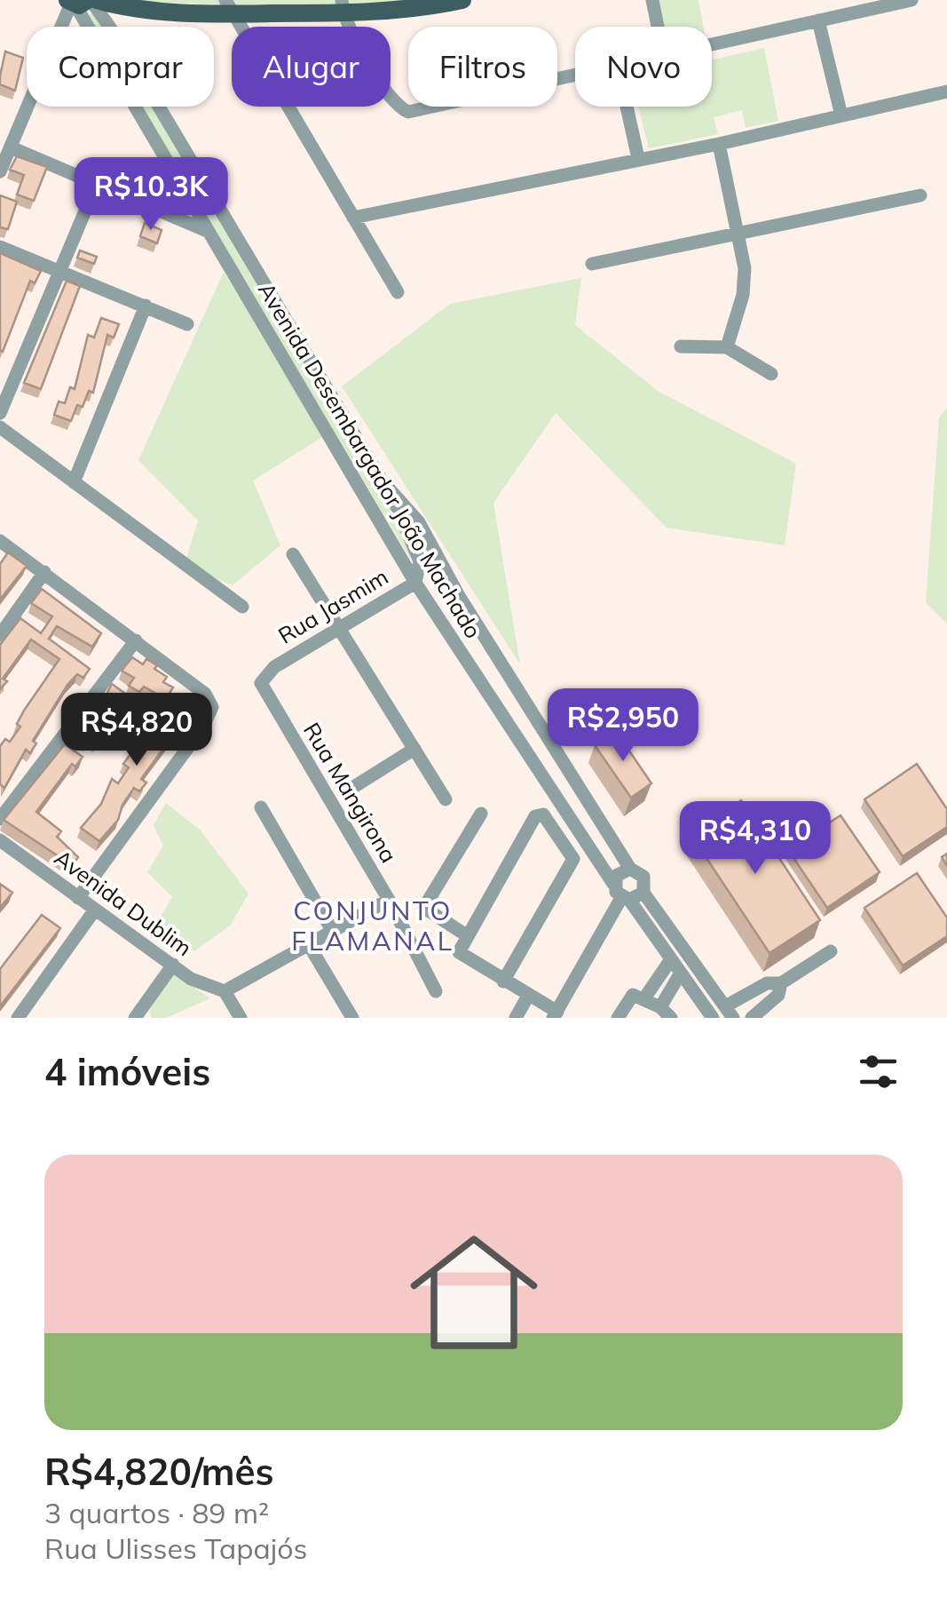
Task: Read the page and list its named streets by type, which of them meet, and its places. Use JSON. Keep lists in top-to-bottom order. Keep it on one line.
{"streets":{"street":["Avenida Desembargador João Machado","Rua Jasmim","Rua Mangirona","Avenida Dublim"]},"crossings":[["Avenida Desembargador João Machado","Rua Jasmim"],["Rua Jasmim","Rua Mangirona"]],"districts":["CONJUNTO FLAMANAL"],"page":{"chip":["Comprar","Alugar","Filtros","Novo"],"price":["R$10.3K","R$2,950","R$4,820","R$4,310"],"heading":"4 imóveis","list":[{"name":"R$4,820/mês","note":"3 quartos · 89 m² · Rua Ulisses Tapajós"}]}}
